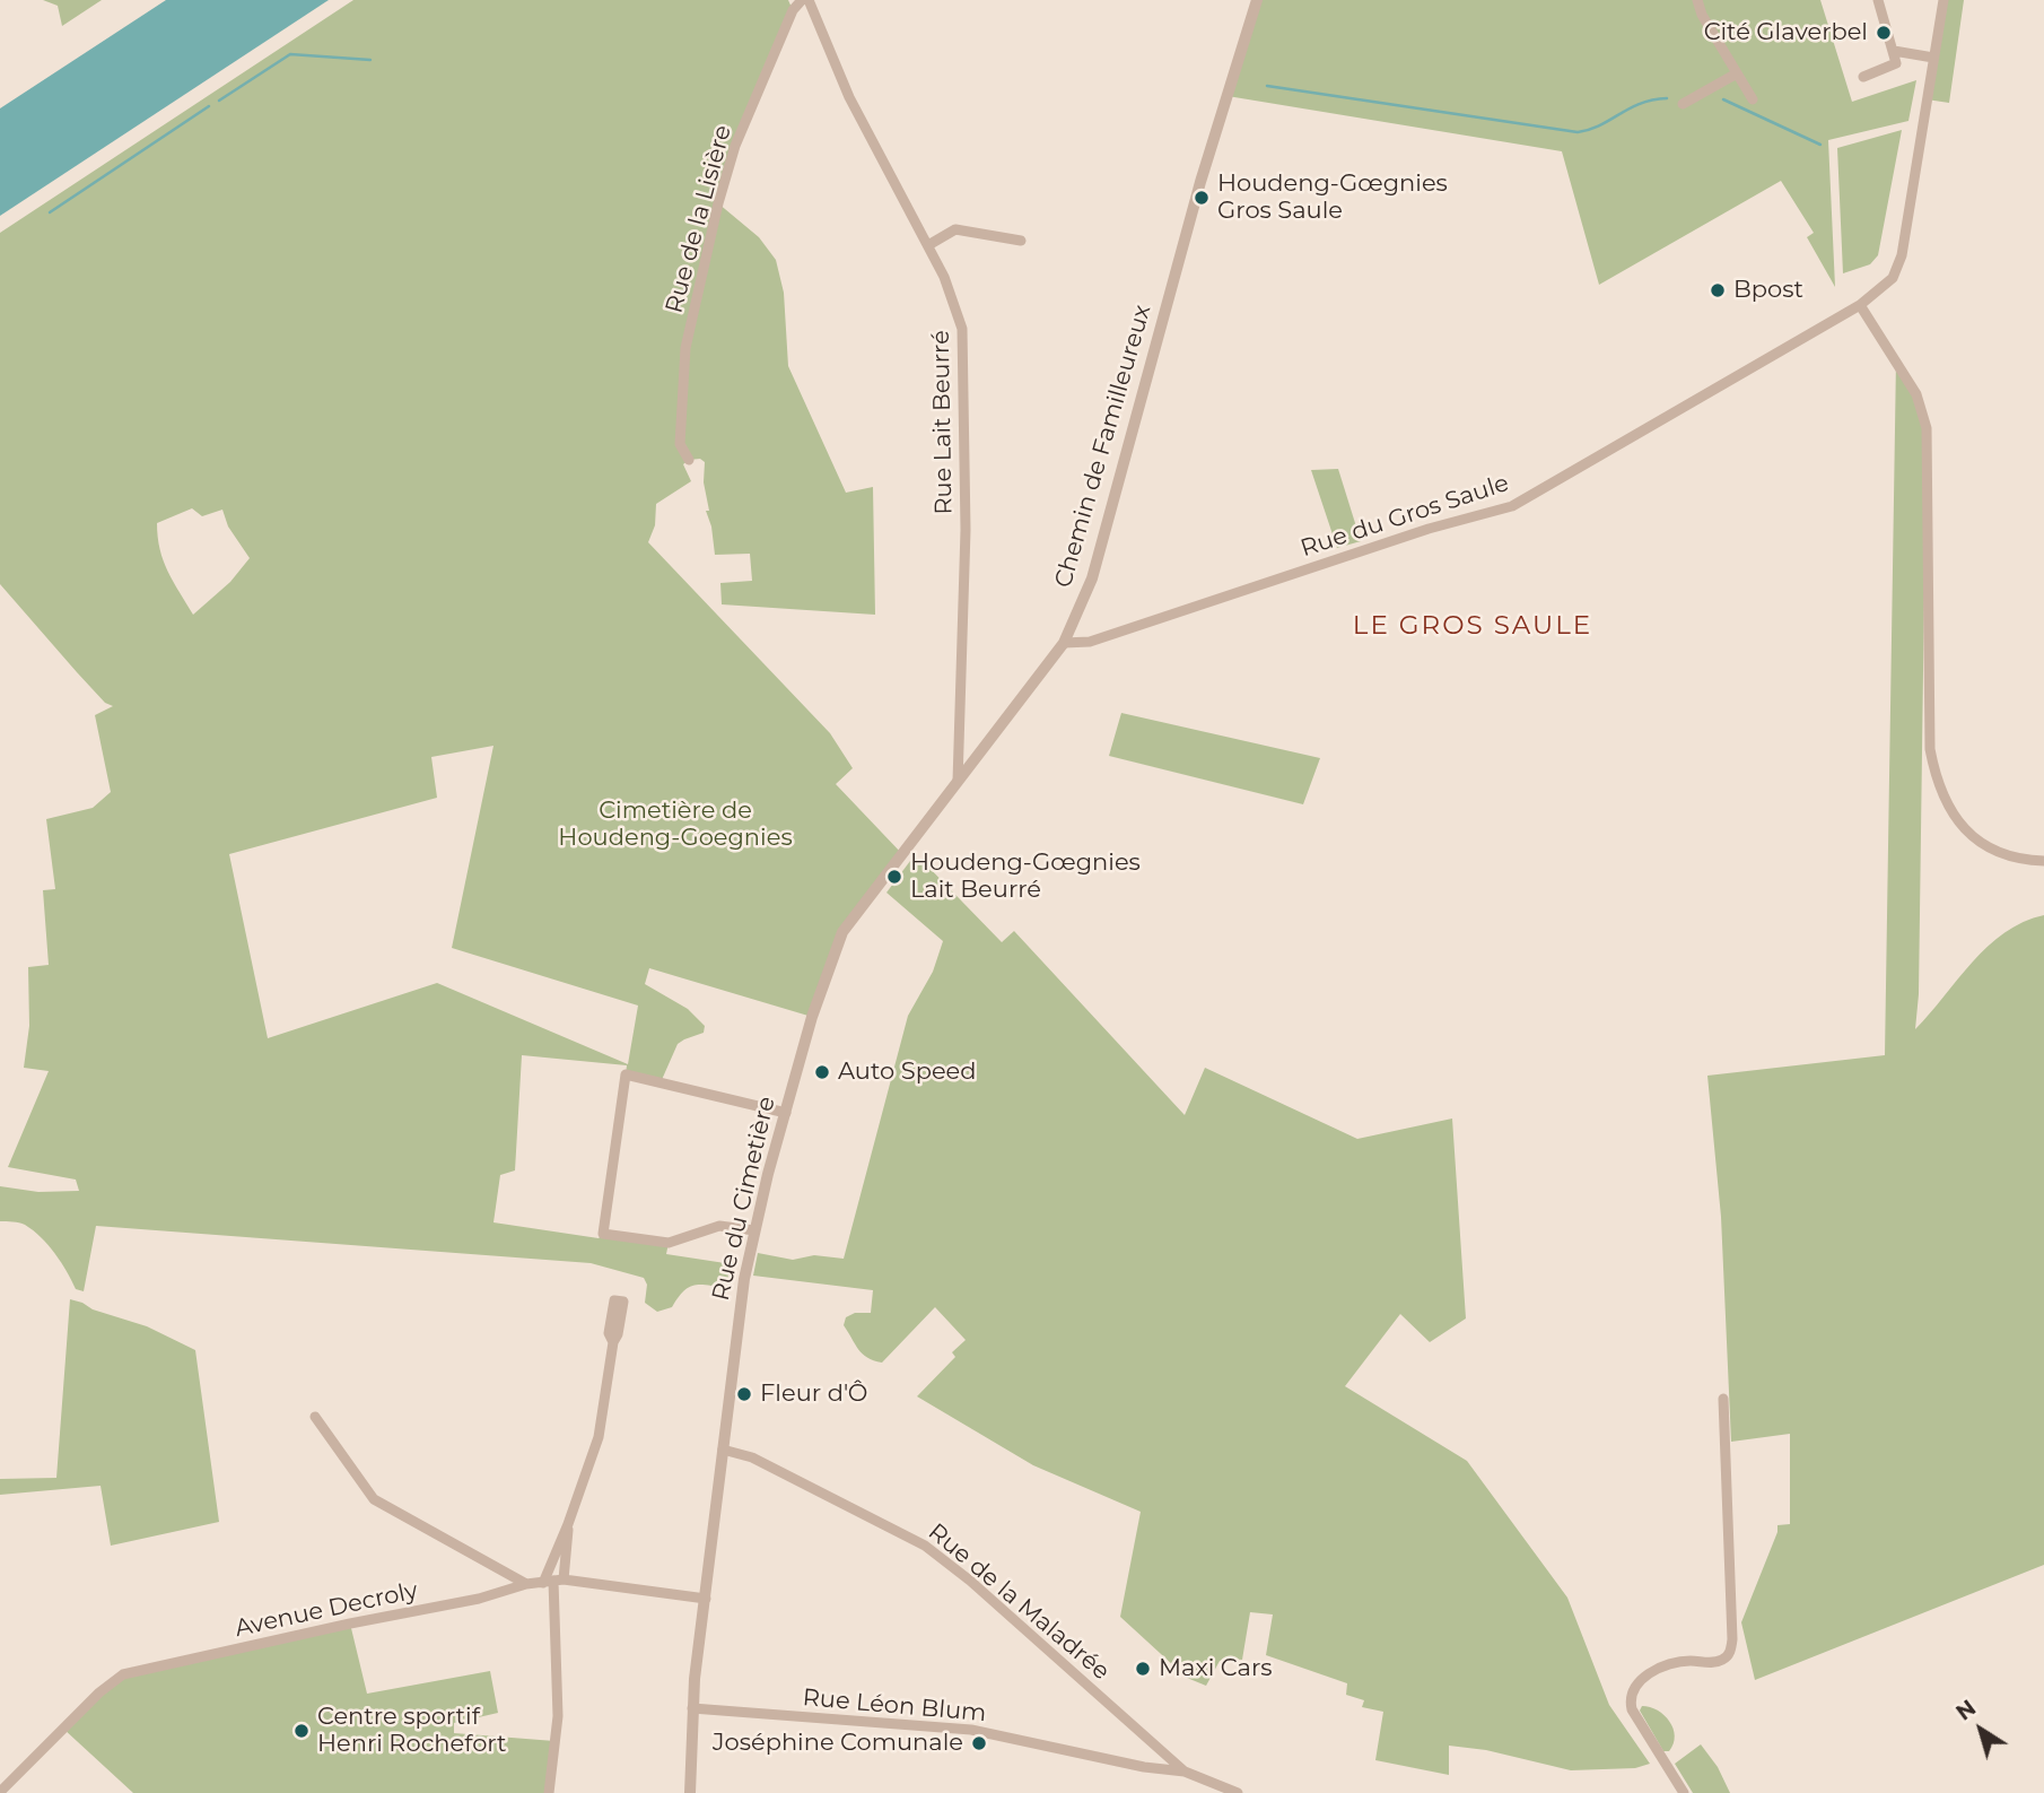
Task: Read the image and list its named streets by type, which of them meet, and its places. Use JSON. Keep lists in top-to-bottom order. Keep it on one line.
{"streets":{"street":["Rue de la Lisière","Rue Lait Beurré","Chemin de Familleureux","Rue du Gros Saule","Rue du Cimetière","Rue de la Maladrée","Avenue Decroly","Rue Léon Blum"]},"crossings":[["Rue Lait Beurré","Rue du Cimetière"],["Chemin de Familleureux","Rue du Gros Saule"],["Chemin de Familleureux","Rue du Cimetière"],["Rue du Cimetière","Rue de la Maladrée"],["Rue du Cimetière","Avenue Decroly"],["Rue du Cimetière","Rue Léon Blum"],["Rue de la Maladrée","Rue Léon Blum"]],"districts":["LE GROS SAULE"],"parks":["Cimetière de Houdeng-Goegnies"],"places":["Cité Glaverbel","Houdeng-Gœgnies Gros Saule","Bpost","Houdeng-Gœgnies Lait Beurré","Auto Speed","Fleur d'Ô","Maxi Cars","Centre sportif Henri Rochefort","Joséphine Comunale"],"north":"top left"}
